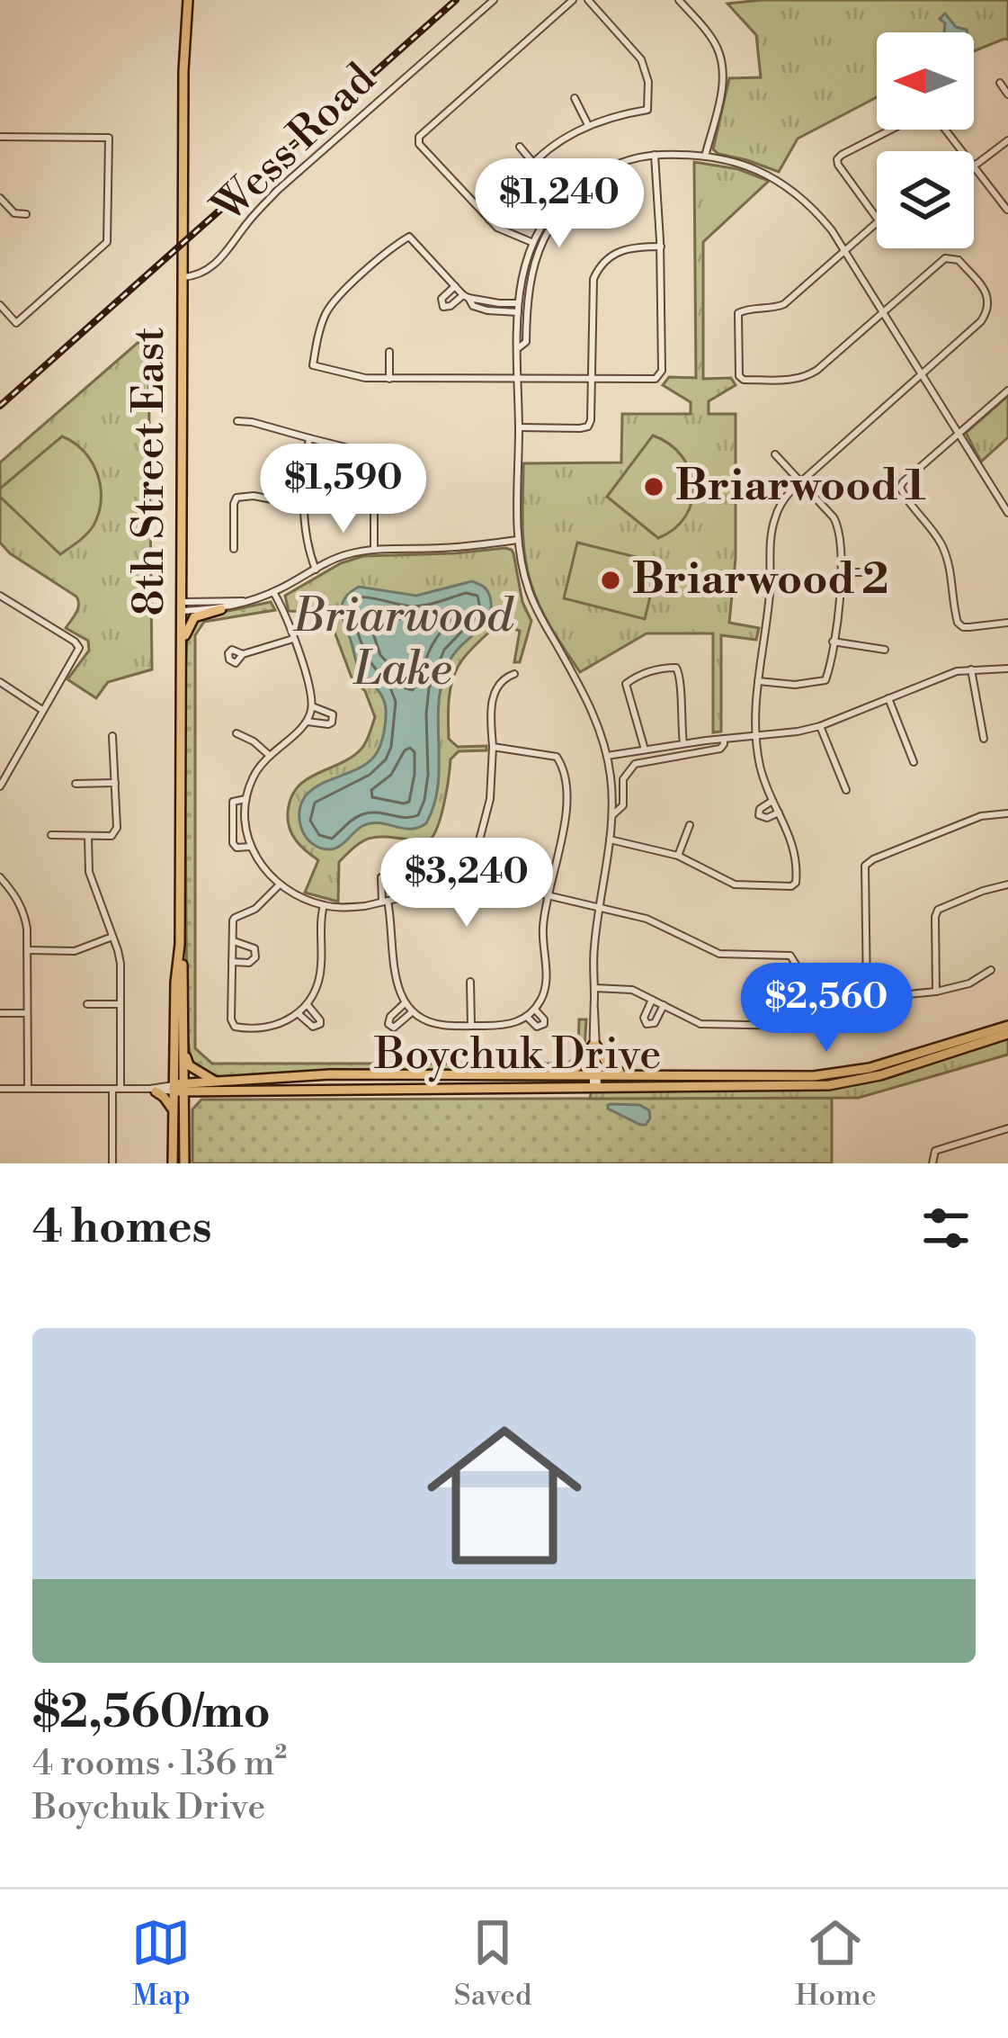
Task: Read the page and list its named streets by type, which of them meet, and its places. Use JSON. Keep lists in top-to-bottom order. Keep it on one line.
{"streets":{"main road":["8th Street East","Boychuk Drive"],"street":["Wess Road"]},"crossings":[["Wess Road","8th Street East"],["8th Street East","Boychuk Drive"]],"water":["Briarwood Lake"],"places":["Briarwood 1","Briarwood 2"],"north":"left","page":{"price":["$1,240","$1,590","$3,240","$2,560"],"heading":"4 homes","list":[{"name":"$2,560/mo","note":"4 rooms · 136 m² · Boychuk Drive"}],"tabs":["Map","Saved","Home"]}}
